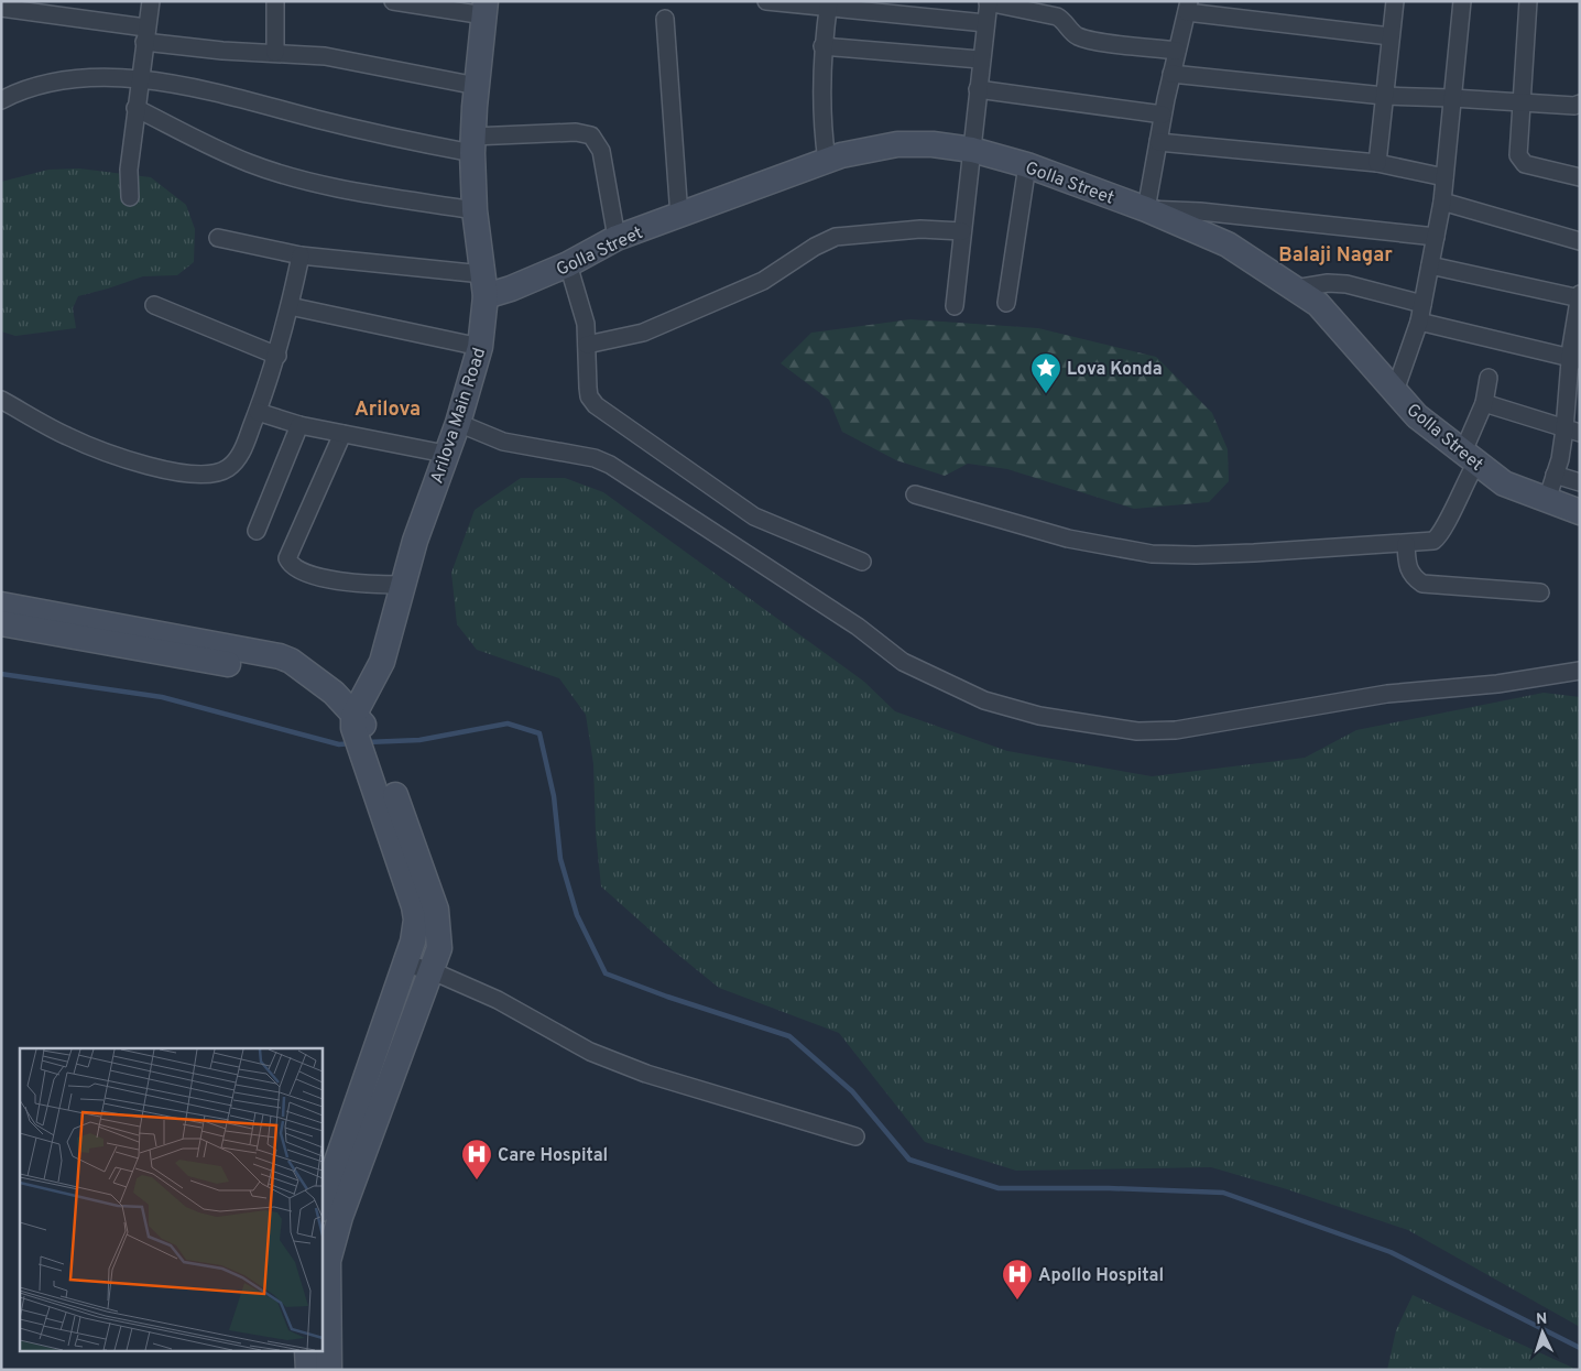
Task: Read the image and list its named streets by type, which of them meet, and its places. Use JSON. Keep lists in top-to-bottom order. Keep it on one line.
{"streets":{"street":["Golla Street","Arilova Main Road"]},"crossings":[["Golla Street","Arilova Main Road"]],"districts":["Balaji Nagar","Arilova"],"places":{"place":["Lova Konda"],"hospital":["Care Hospital","Apollo Hospital"]},"north":"top"}
